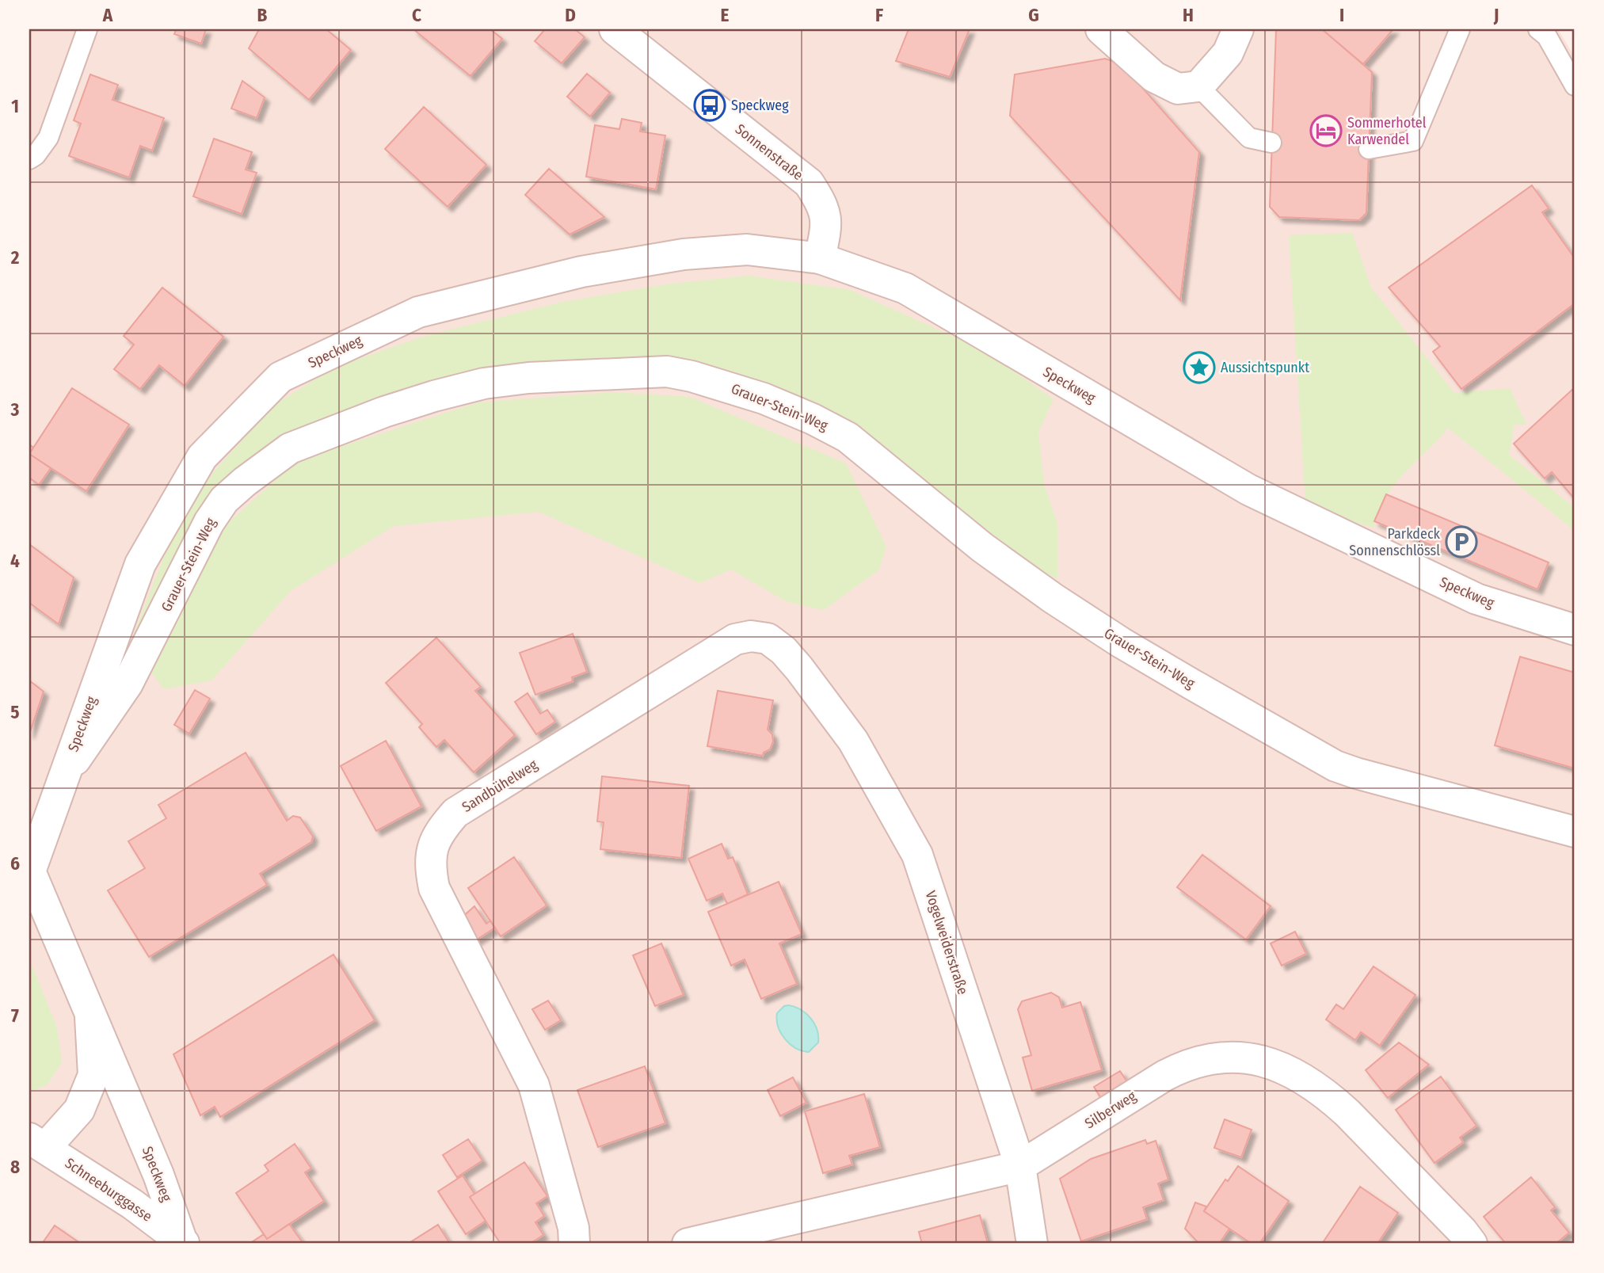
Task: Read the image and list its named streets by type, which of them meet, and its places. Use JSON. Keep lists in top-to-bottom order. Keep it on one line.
{"streets":{"street":["Sonnenstraße","Speckweg","Grauer-Stein-Weg","Sandbühelweg","Vogelweiderstraße","Silberweg","Schneeburggasse"]},"crossings":[["Sonnenstraße","Speckweg"],["Speckweg","Grauer-Stein-Weg"],["Speckweg","Schneeburggasse"],["Sandbühelweg","Vogelweiderstraße"],["Vogelweiderstraße","Silberweg"]],"places":{"bus stop":["Speckweg"],"hotel":["Sommerhotel Karwendel"],"place":["Aussichtspunkt"],"parking":["Parkdeck Sonnenschlössl"]},"grid":{"columns":["A","B","C","D","E","F","G","H","I","J"],"rows":["1","2","3","4","5","6","7","8"]}}
